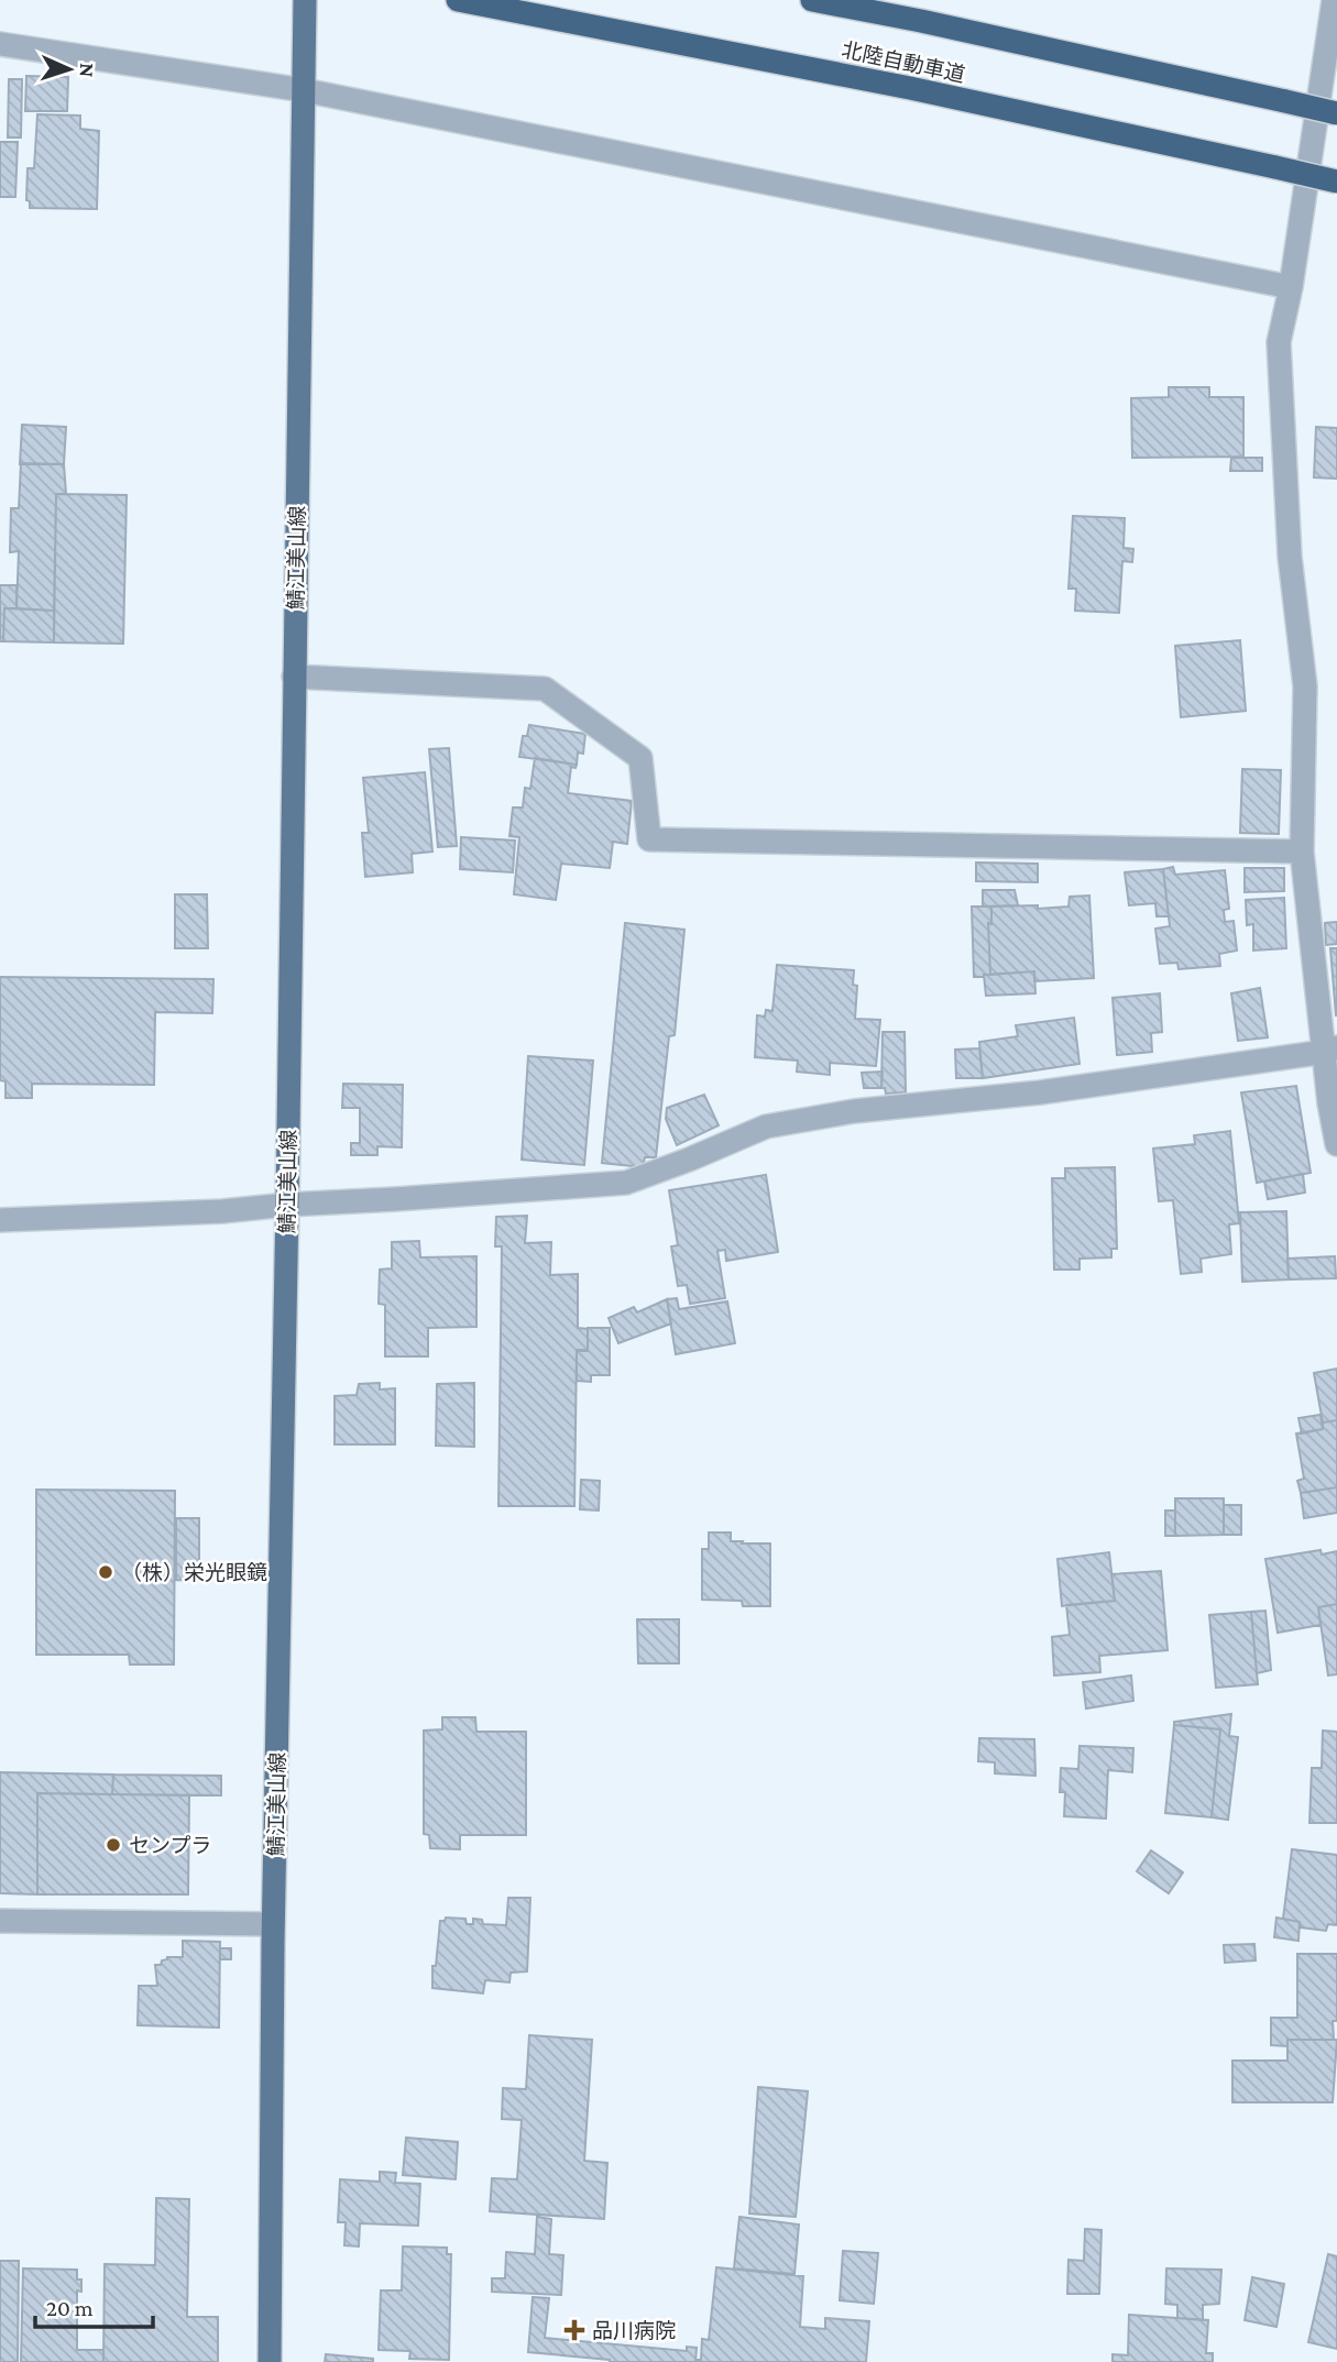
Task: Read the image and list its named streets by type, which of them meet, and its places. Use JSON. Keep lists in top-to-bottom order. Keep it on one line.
{"streets":{"highway":["北陸自動車道"],"main road":["鯖江美山線"]},"places":{"other":["（株）栄光眼鏡","センプラ"],"health":["品川病院"]},"scale_bar":"20 m","north":"right"}
